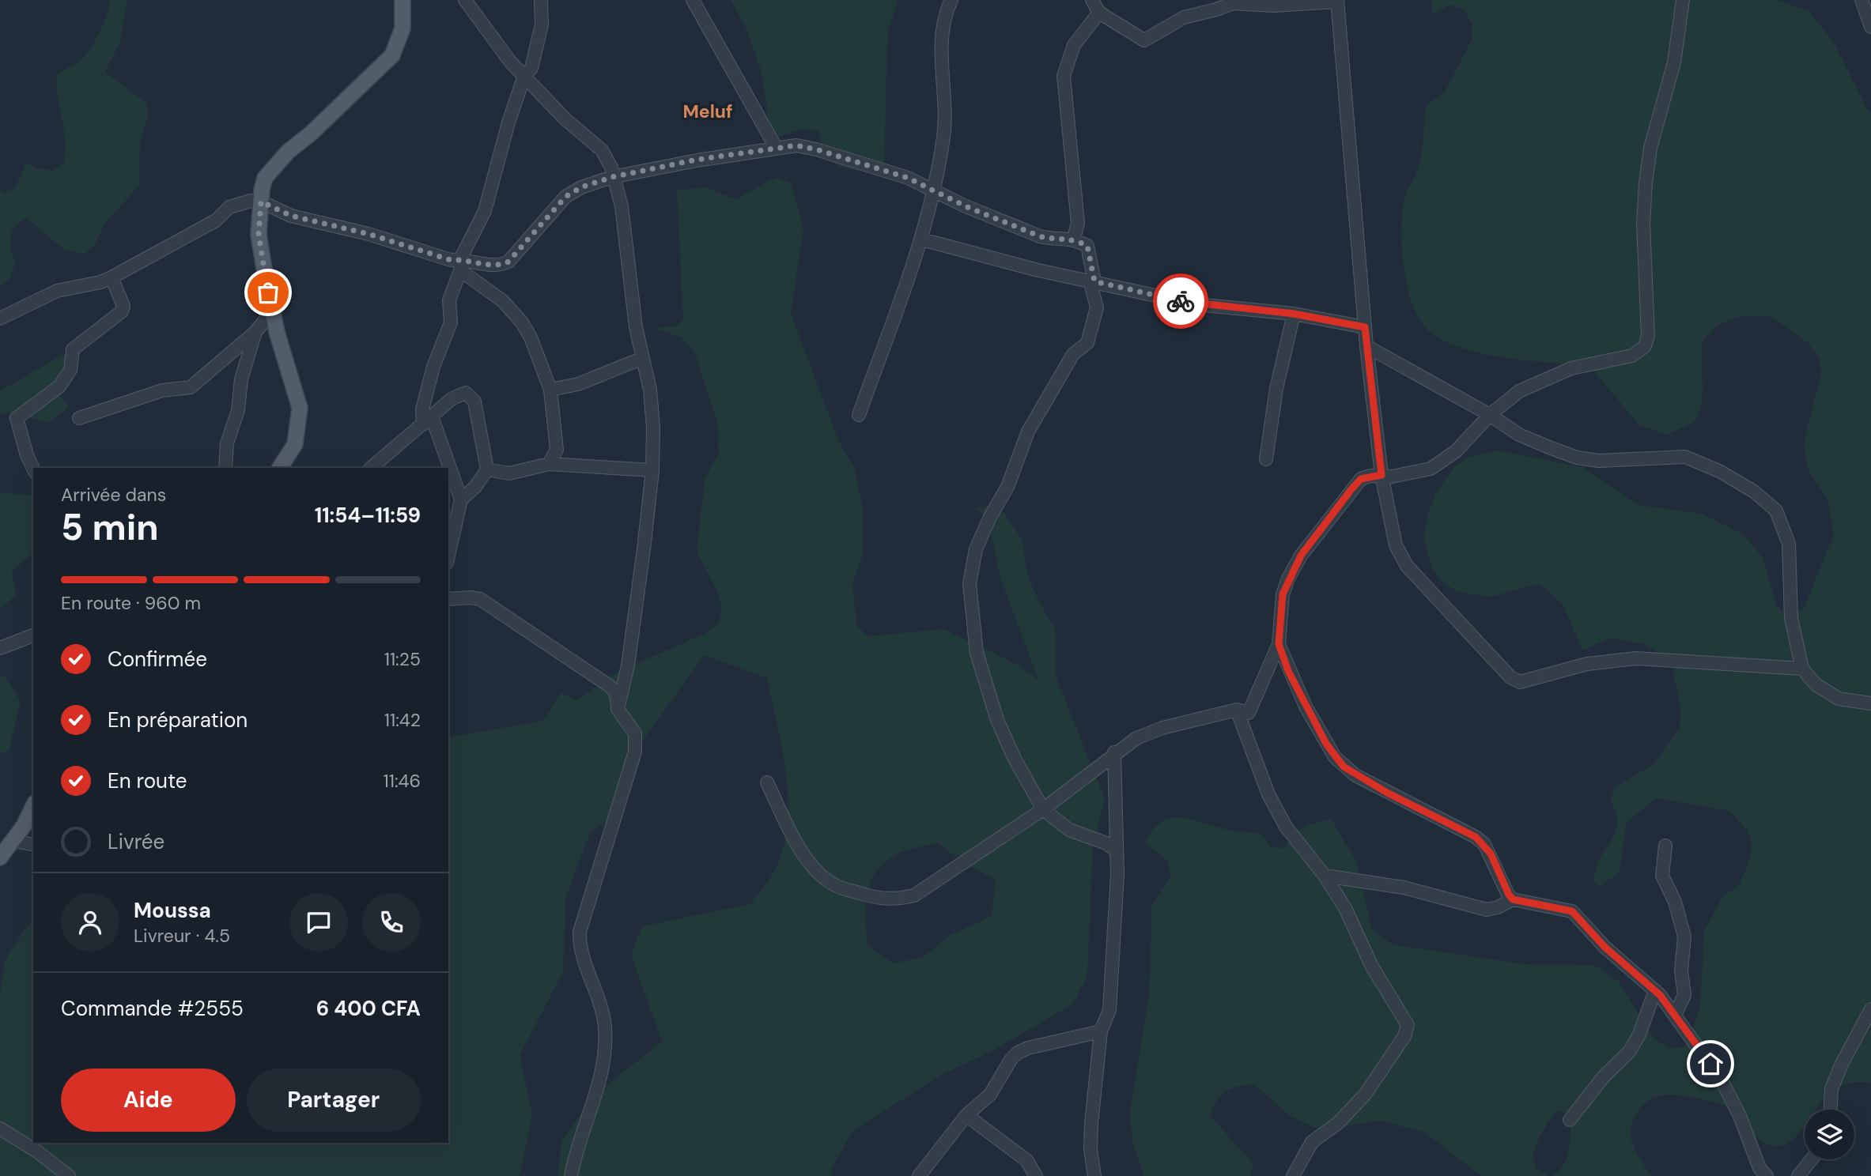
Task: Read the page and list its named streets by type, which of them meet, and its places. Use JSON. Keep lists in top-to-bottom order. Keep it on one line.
{"districts":["Meluf"],"page":{"heading":["5 min","Arrivée dans","11:54–11:59"],"panel":["Moussa","Livreur · 4.5","Commande #2555","6 400 CFA"],"bar":"En route · 960 m","list":[["Confirmée","11:25"],["En préparation","11:42"],["En route","11:46"],"Livrée"],"buttons":["Aide","Partager"]}}
